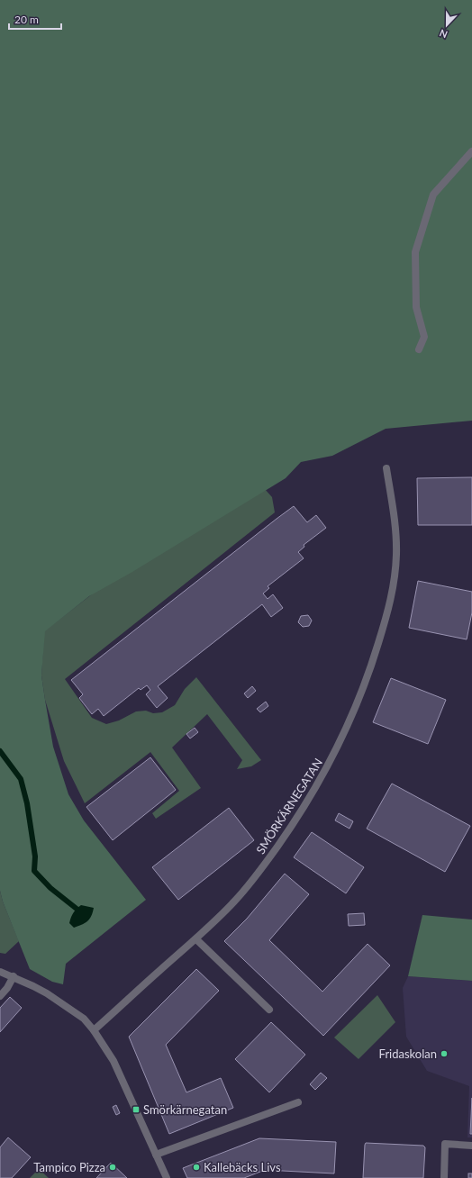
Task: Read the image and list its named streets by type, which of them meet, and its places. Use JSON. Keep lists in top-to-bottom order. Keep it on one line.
{"streets":{"street":["SMÖRKÄRNEGATAN"]},"places":{"other":["Fridaskolan","Tampico Pizza","Kallebäcks Livs"],"transit":["Smörkärnegatan"]},"scale_bar":"20 m","north":"bottom"}
